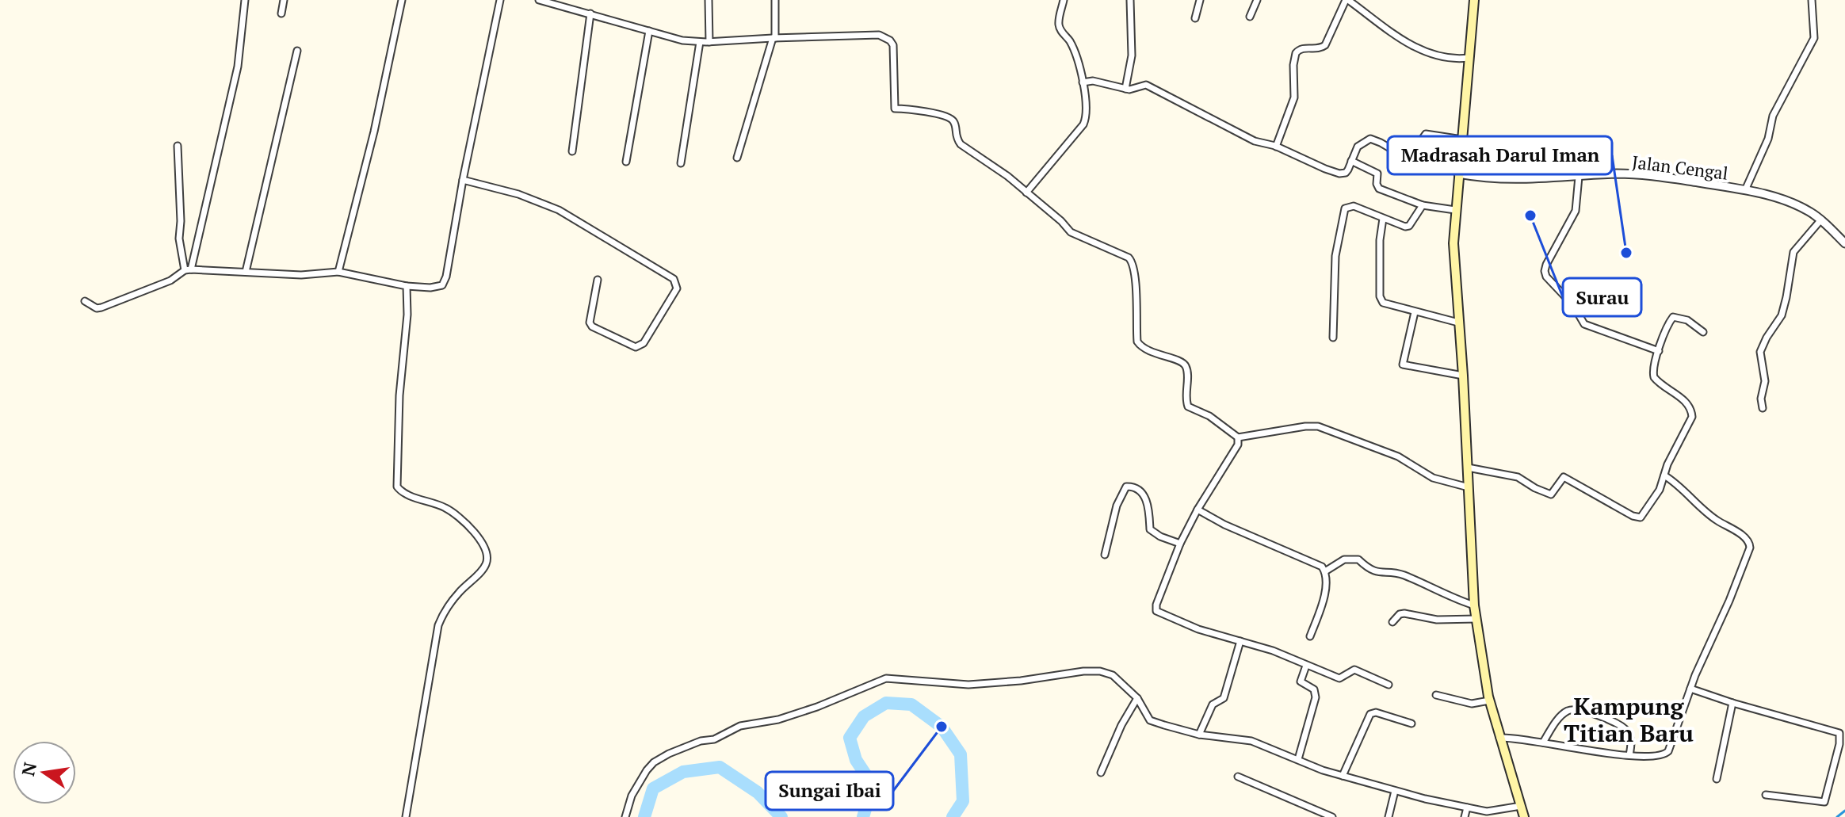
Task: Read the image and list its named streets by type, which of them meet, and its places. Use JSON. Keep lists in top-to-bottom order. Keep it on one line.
{"streets":{"street":["Jalan Cengal"]},"districts":["Kampung Titian Baru"],"places":["Surau","Madrasah Darul Iman","Sungai Ibai"],"north":"left"}
